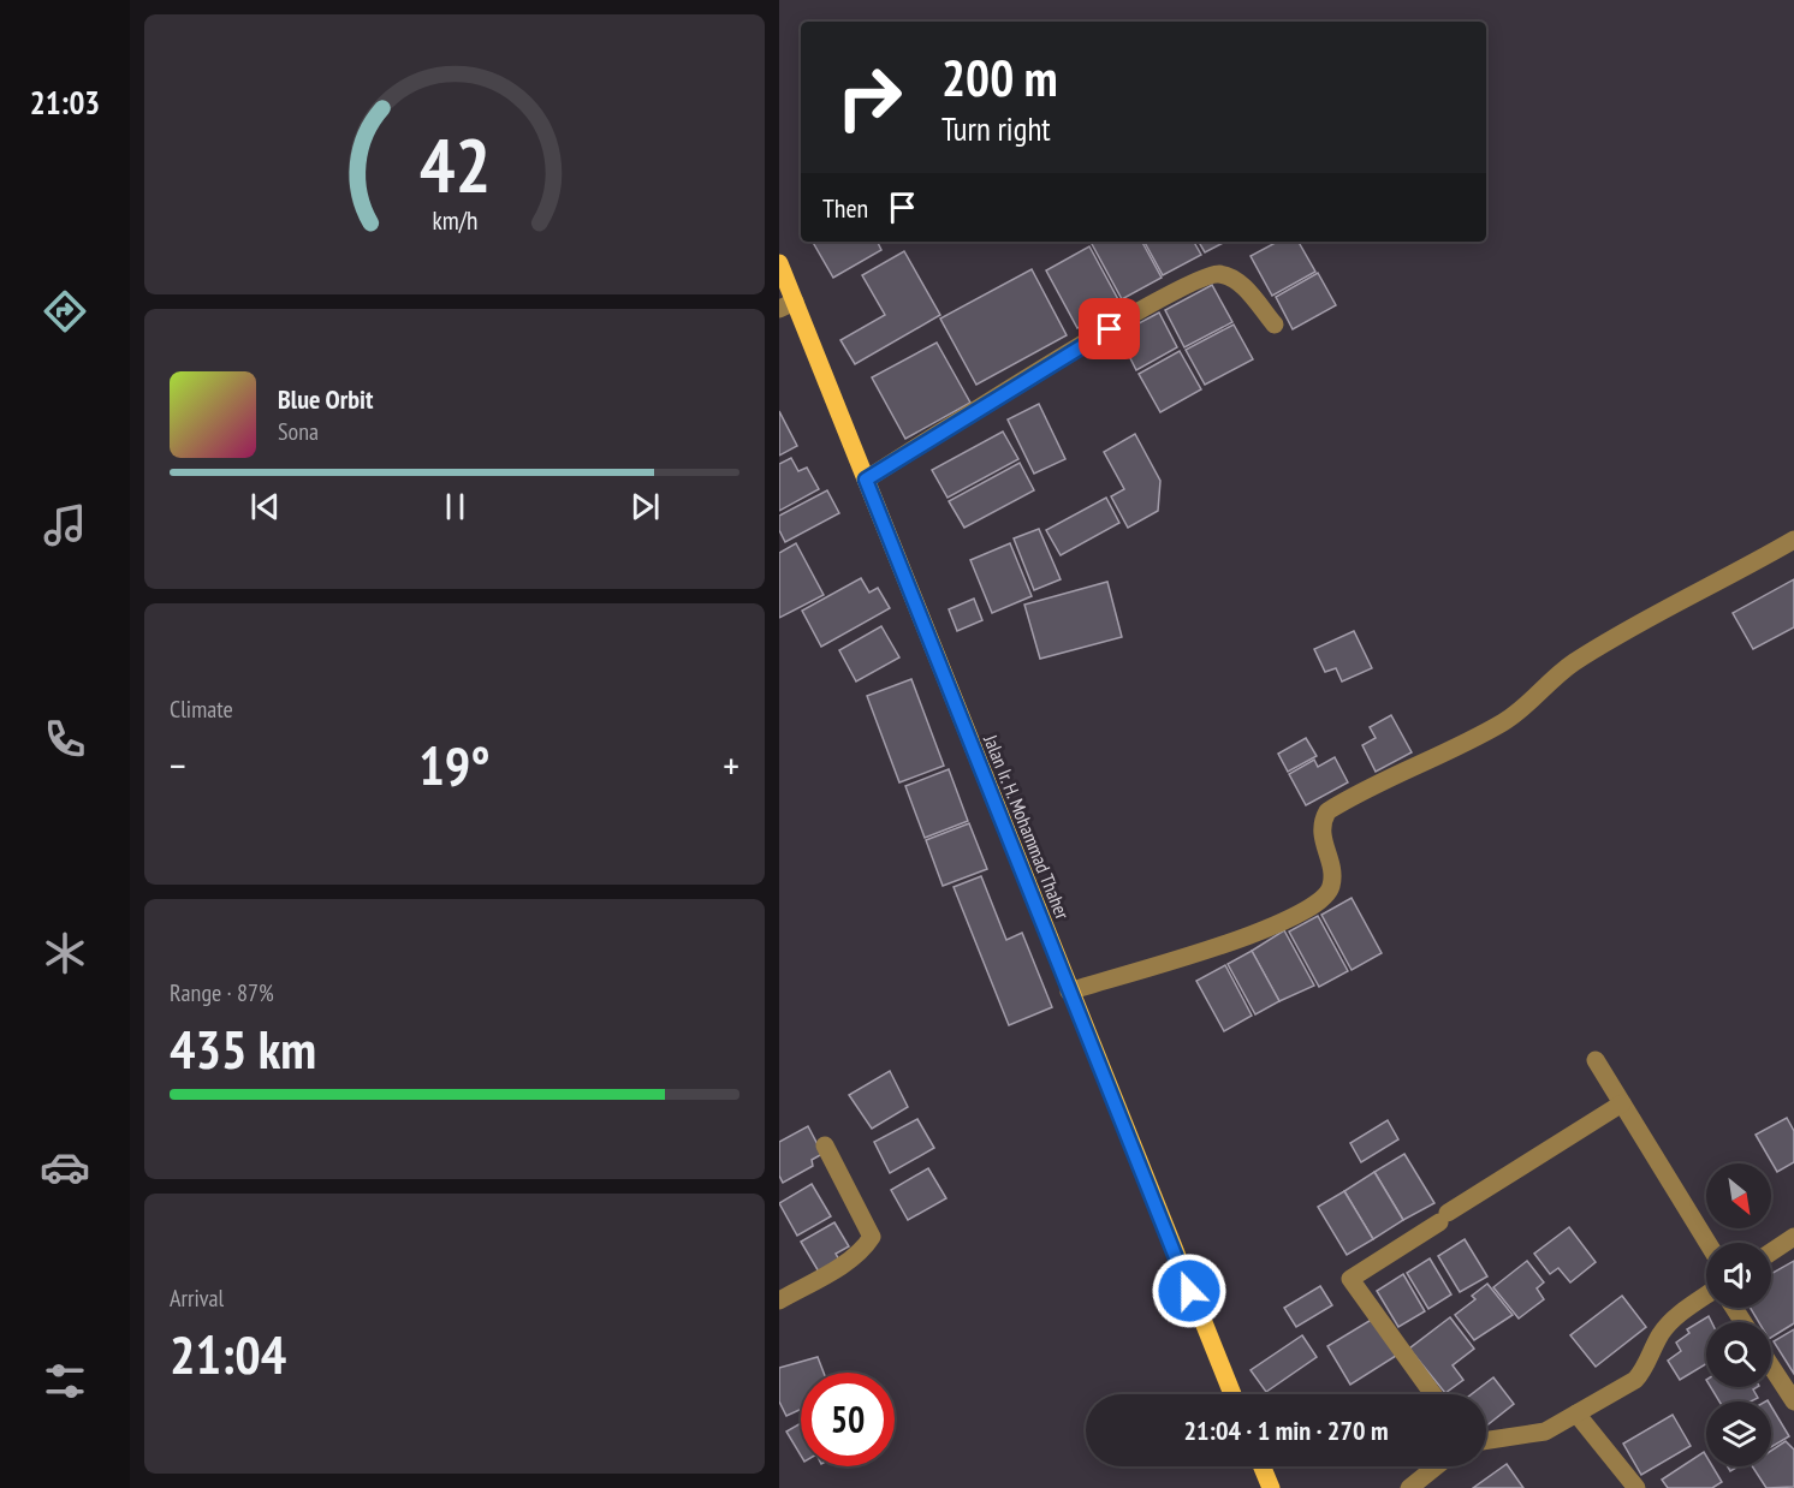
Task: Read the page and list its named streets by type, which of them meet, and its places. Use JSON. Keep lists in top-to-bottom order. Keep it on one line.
{"streets":{"main road":["Jalan Ir. H. Mohammad Thaher"]},"north":"bottom right","page":{"tabs":"21:03","turn":["200 m","Turn right"],"then":"Then","song":["Blue Orbit","Sona"],"tile":["Climate",["Range · 87%","435 km"],["Arrival","21:04"]],"heat":["−","19°","+"],"limit":"50","trip":"21:04 · 1 min · 270 m","gauge":["42","km/h"]}}
